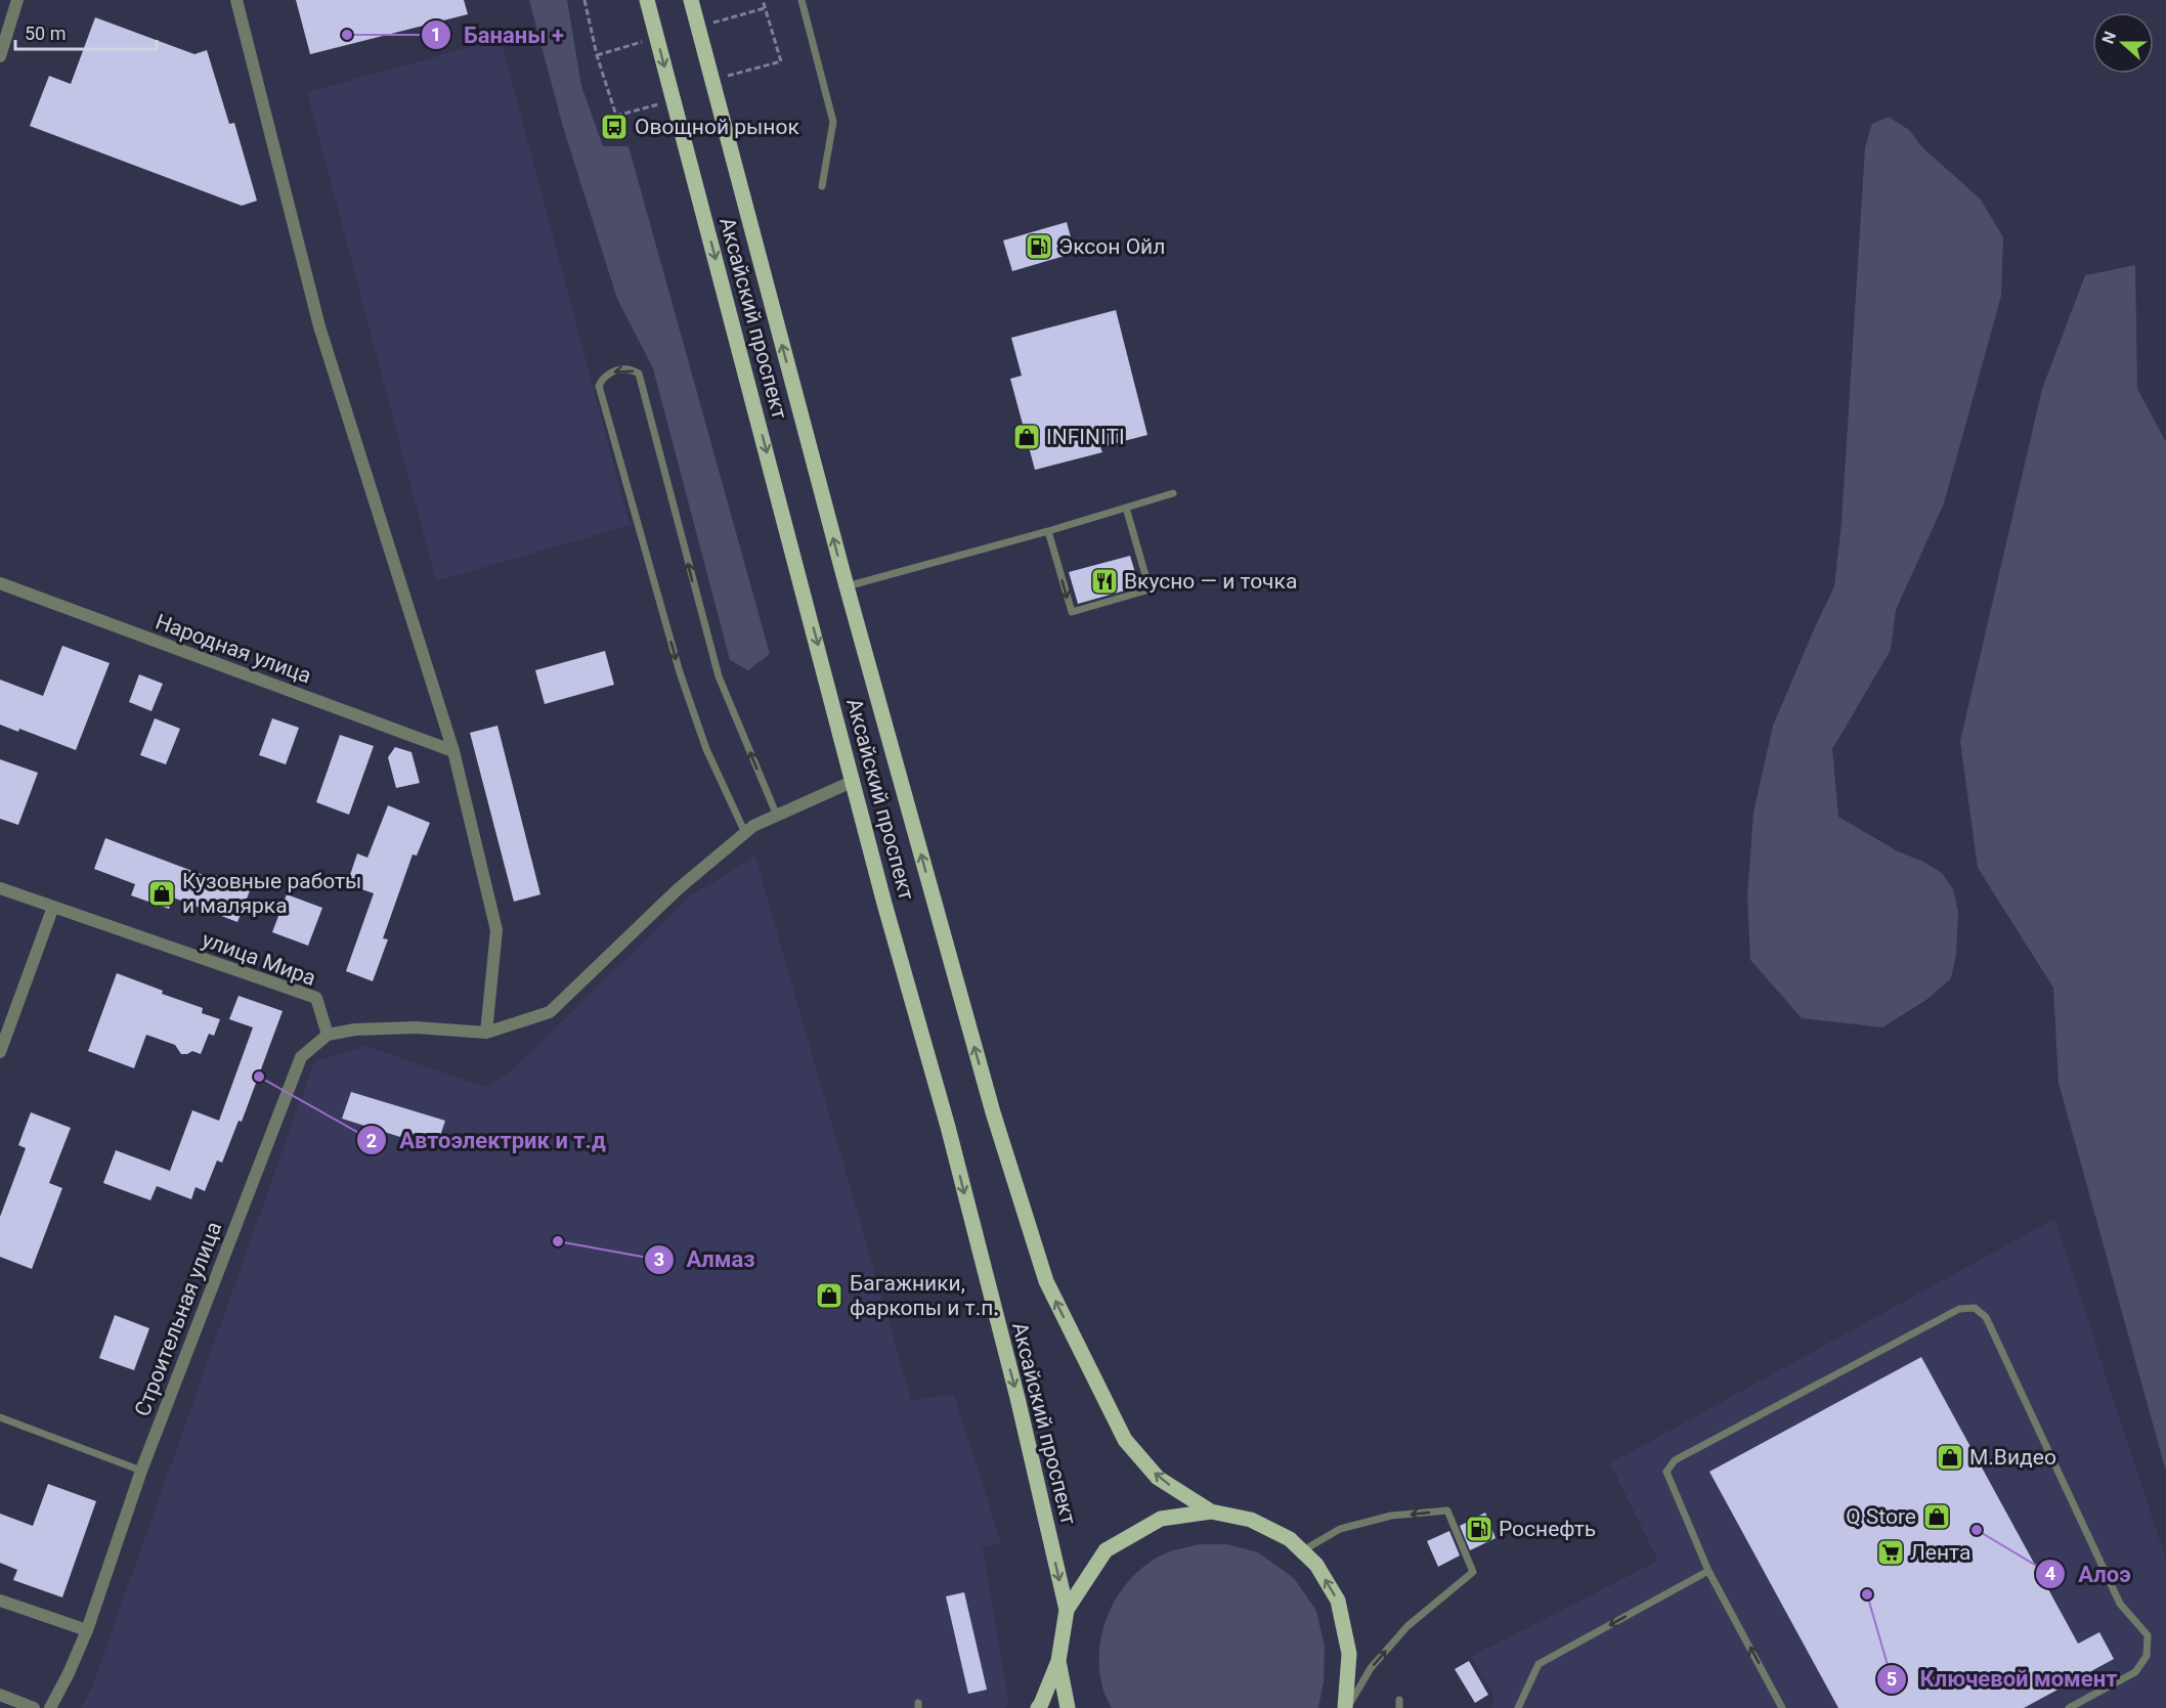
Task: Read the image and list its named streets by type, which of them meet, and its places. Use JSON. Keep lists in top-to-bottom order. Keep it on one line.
{"streets":{"main road":["Аксайский проспект"],"street":["Народная улица","улица Мира","Строительная улица"]},"crossings":[["улица Мира","Строительная улица"]],"places":{"other":["Бананы +","Автоэлектрик и т.д","Алмаз","Алоэ","Ключевой момент"],"bus stop":["Овощной рынок"],"fuel station":["Эксон Ойл","Роснефть"],"shop":["INFINITI","Кузовные работы и малярка","Багажники, фаркопы и т.п.","М.Видео","Q Store"],"restaurant":["Вкусно — и точка"],"supermarket":["Лента"]},"scale_bar":"50 m","north":"left"}
